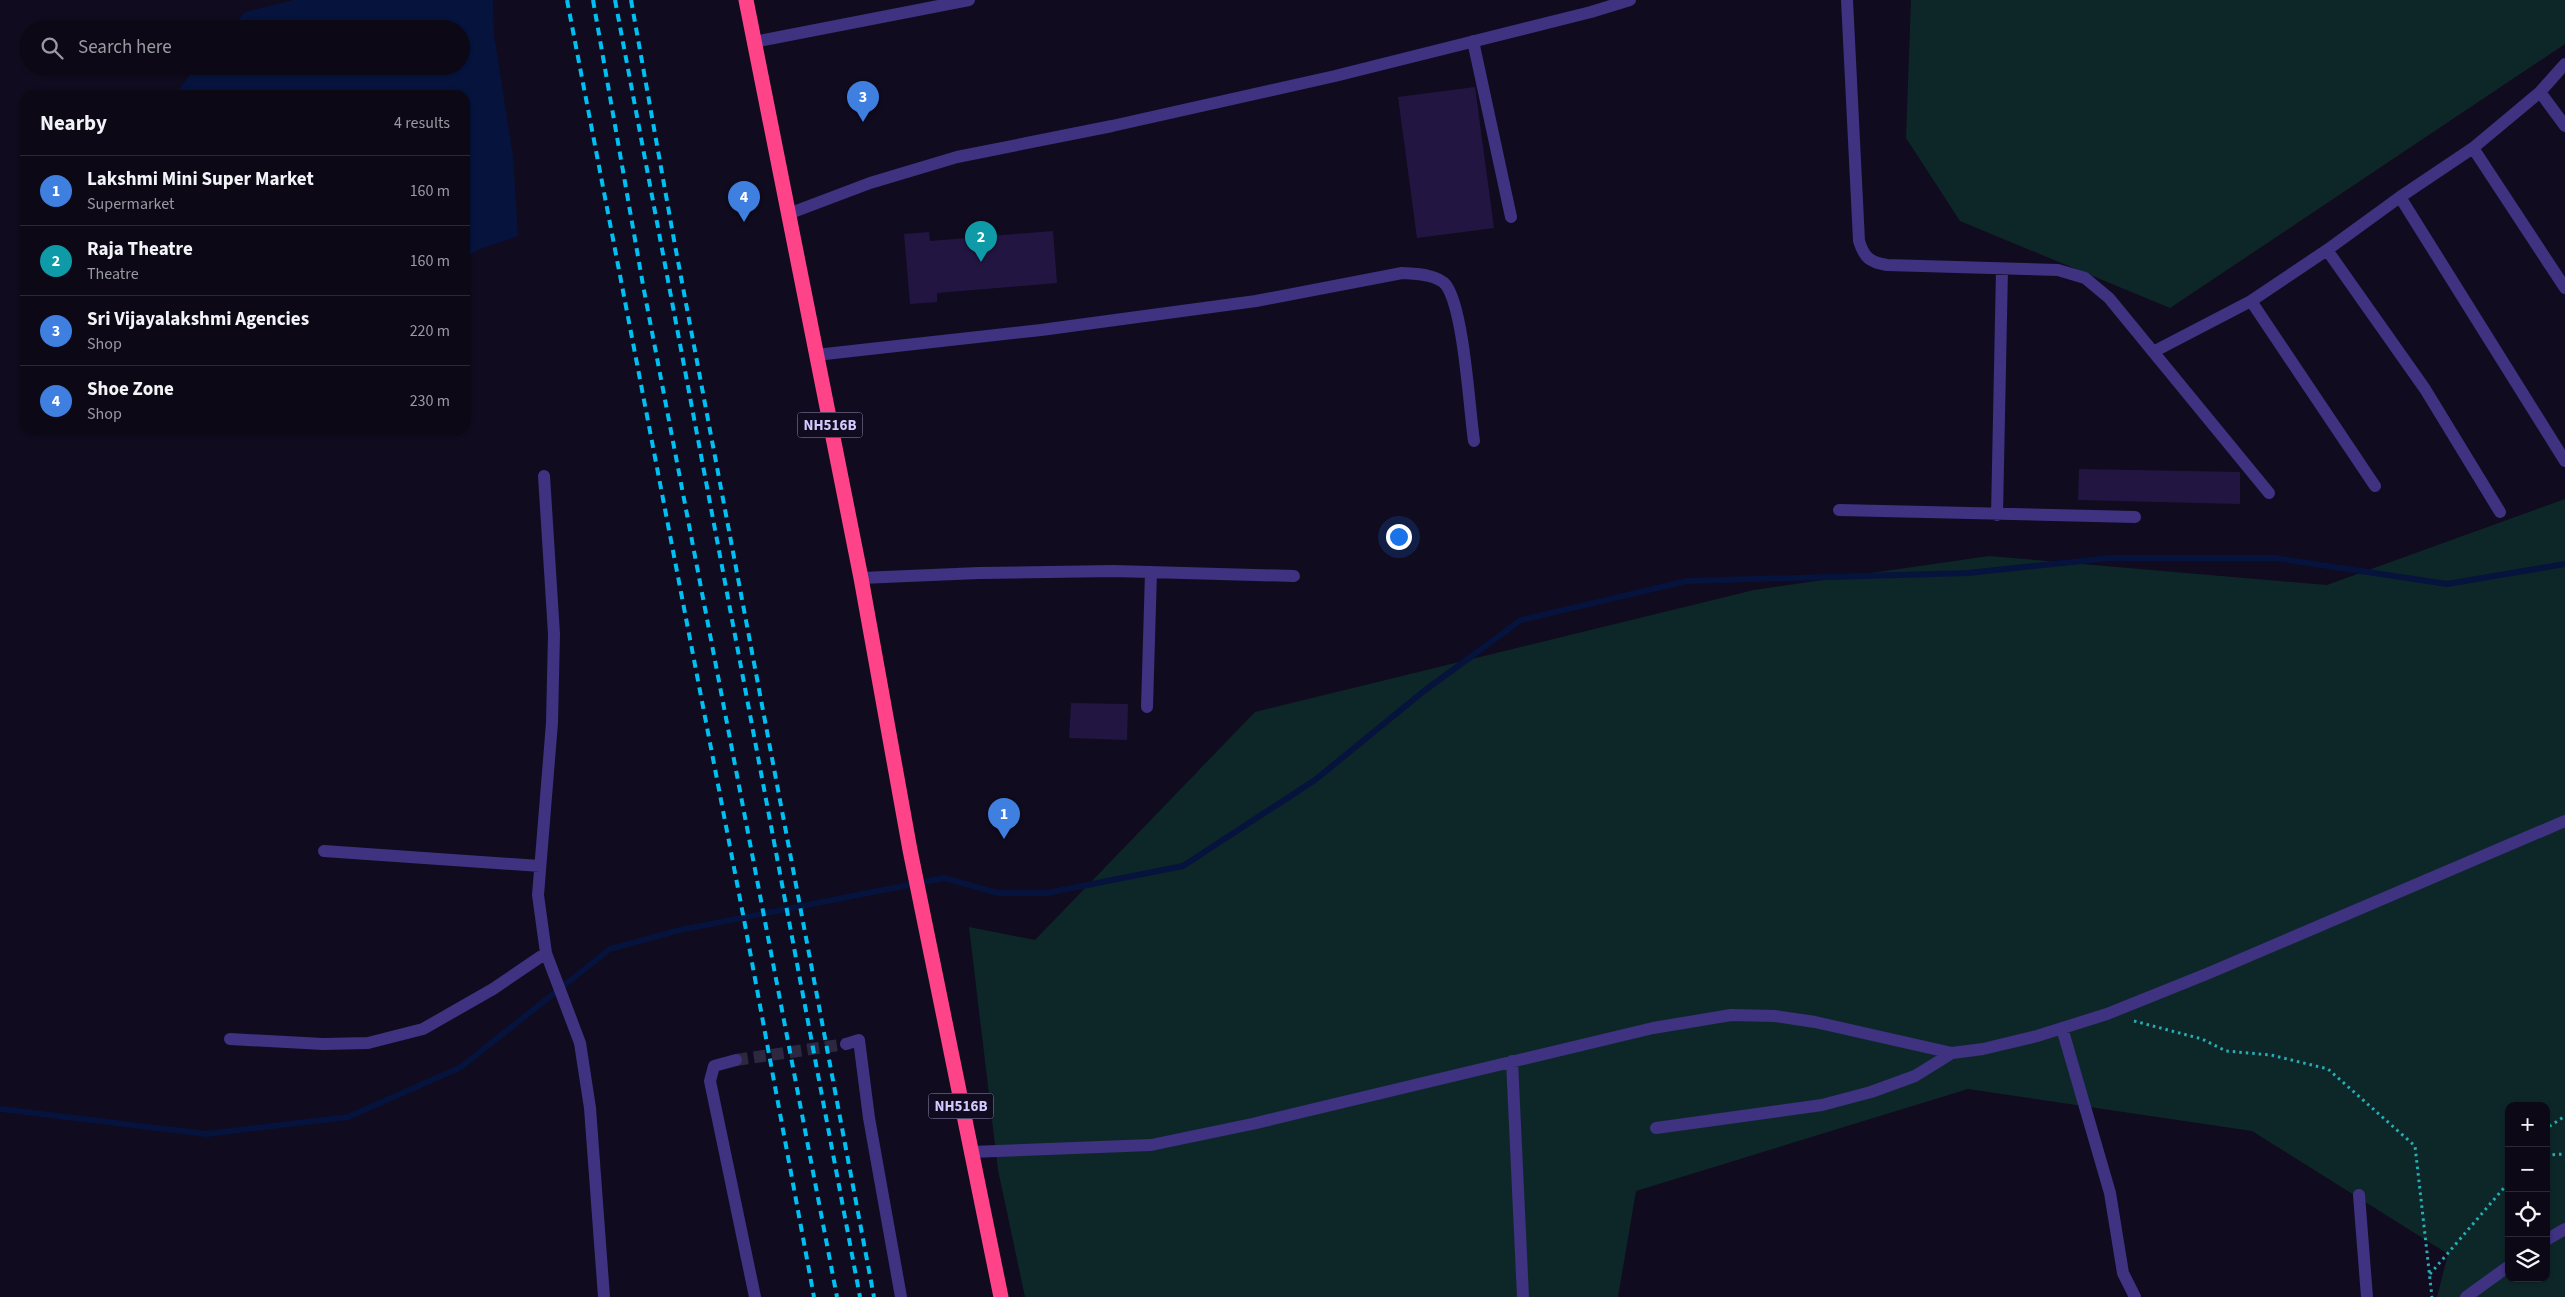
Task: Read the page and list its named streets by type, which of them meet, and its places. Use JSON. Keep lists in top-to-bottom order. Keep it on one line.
{"streets":{"highway":["NH516B"]},"page":{"search":"Search here","pins":["3","4","2","1"],"heading":["Nearby","4 results"],"list":[{"mark":"1","name":"Lakshmi Mini Super Market","note":"Supermarket","value":"160 m"},{"mark":"2","name":"Raja Theatre","note":"Theatre","value":"160 m"},{"mark":"3","name":"Sri Vijayalakshmi Agencies","note":"Shop","value":"220 m"},{"mark":"4","name":"Shoe Zone","note":"Shop","value":"230 m"}],"map_buttons":["+","−"]}}
